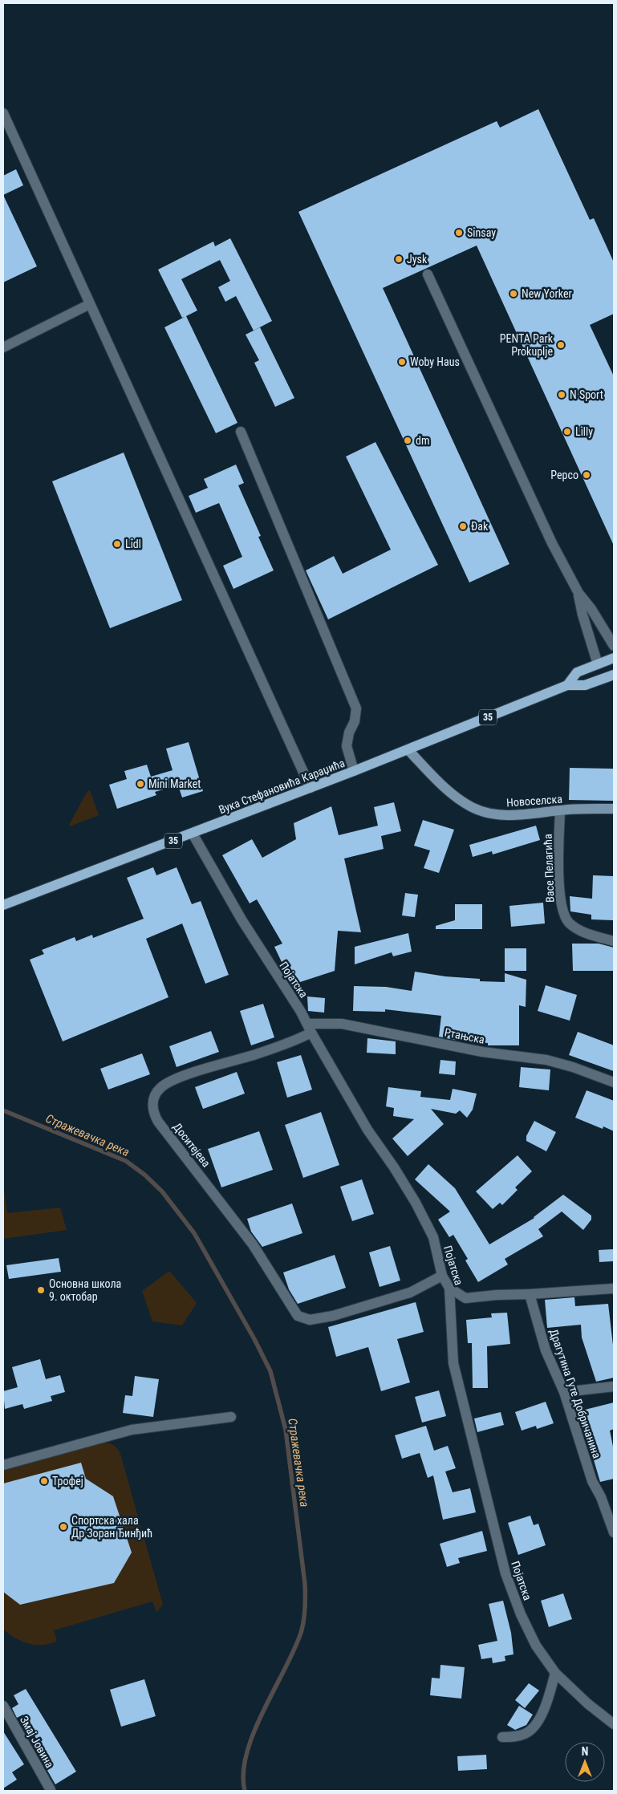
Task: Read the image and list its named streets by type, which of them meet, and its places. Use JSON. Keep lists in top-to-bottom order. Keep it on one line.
{"streets":{"main road":["35","Вука Стефановића Караџића"],"street":["Новоселска","Васе Пелагића","Појатска","Ртањска","Доситејева","Драгутина Гуте Добричанина","Змај Јовина"]},"crossings":[["Вука Стефановића Караџића","Новоселска"],["Вука Стефановића Караџића","Појатска"],["Новоселска","Васе Пелагића"],["Појатска","Ртањска"],["Појатска","Доситејева"],["Ртањска","Доситејева"]],"water":["Стражевачка река"],"places":["Sinsay","Jysk","New Yorker","PENTA Park Prokuplje","Woby Haus","N Sport","Lilly","dm","Pepco","Đak","Lidl","Mini Market","Основна школа 9. октобар","Трофеј","Спортска хала Др Зоран Ђинђић"],"north":"top"}
